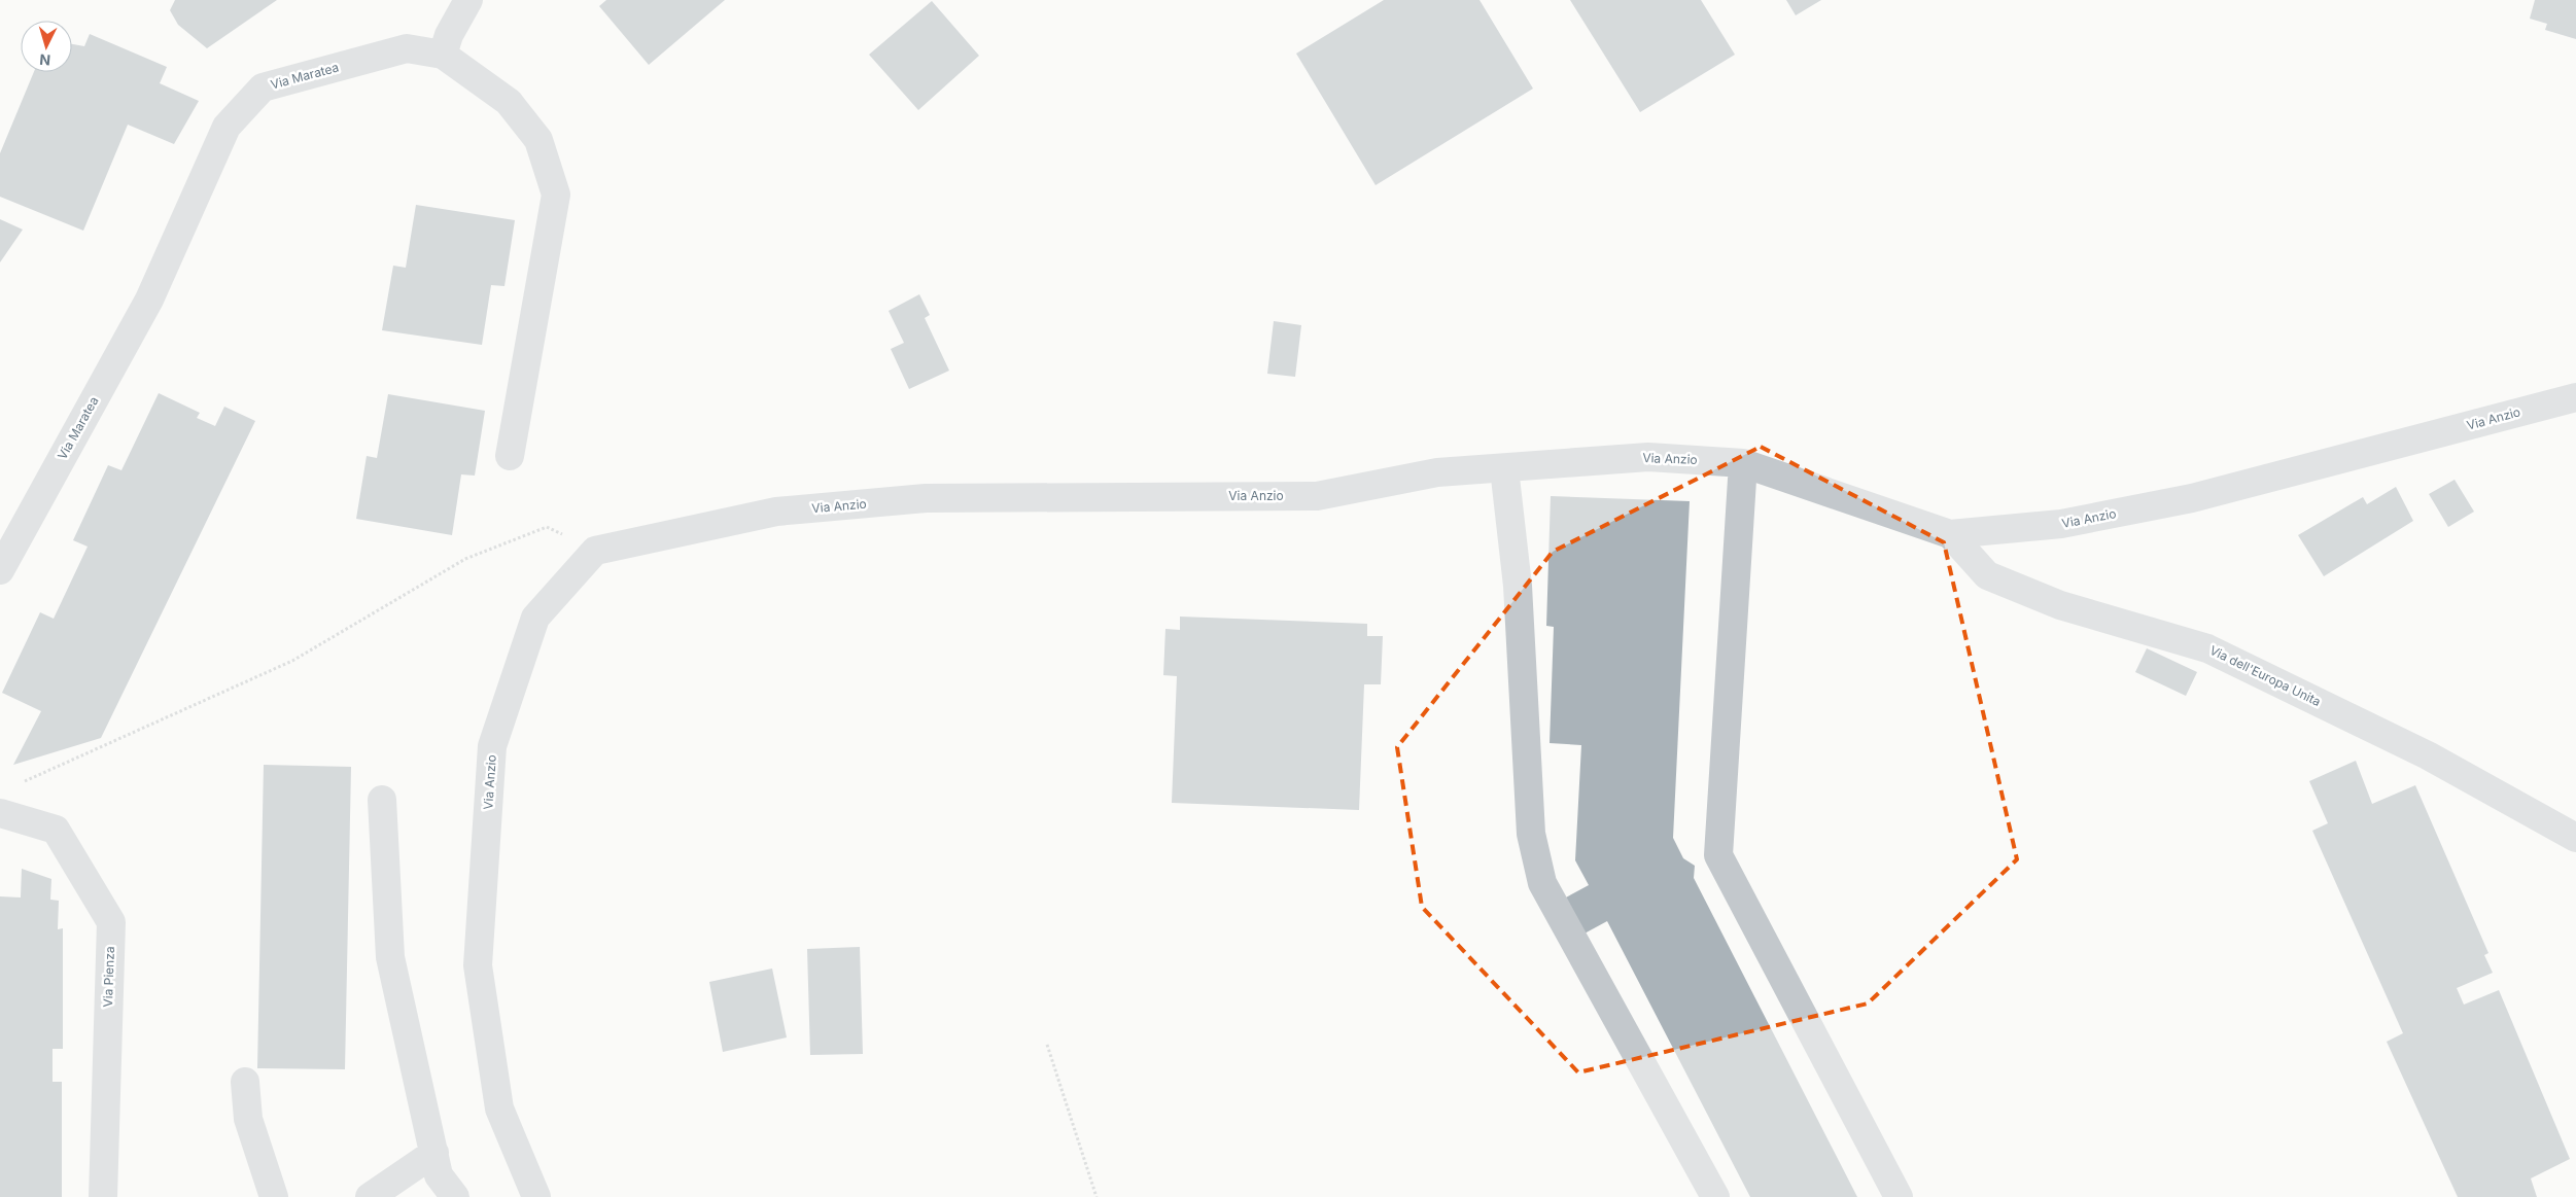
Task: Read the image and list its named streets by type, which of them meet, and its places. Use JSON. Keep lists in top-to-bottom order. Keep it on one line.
{"streets":{"street":["Via Maratea","Via Anzio","Via dell'Europa Unita","Via Pienza"]},"crossings":[["Via Anzio","Via dell'Europa Unita"]],"north":"bottom"}
